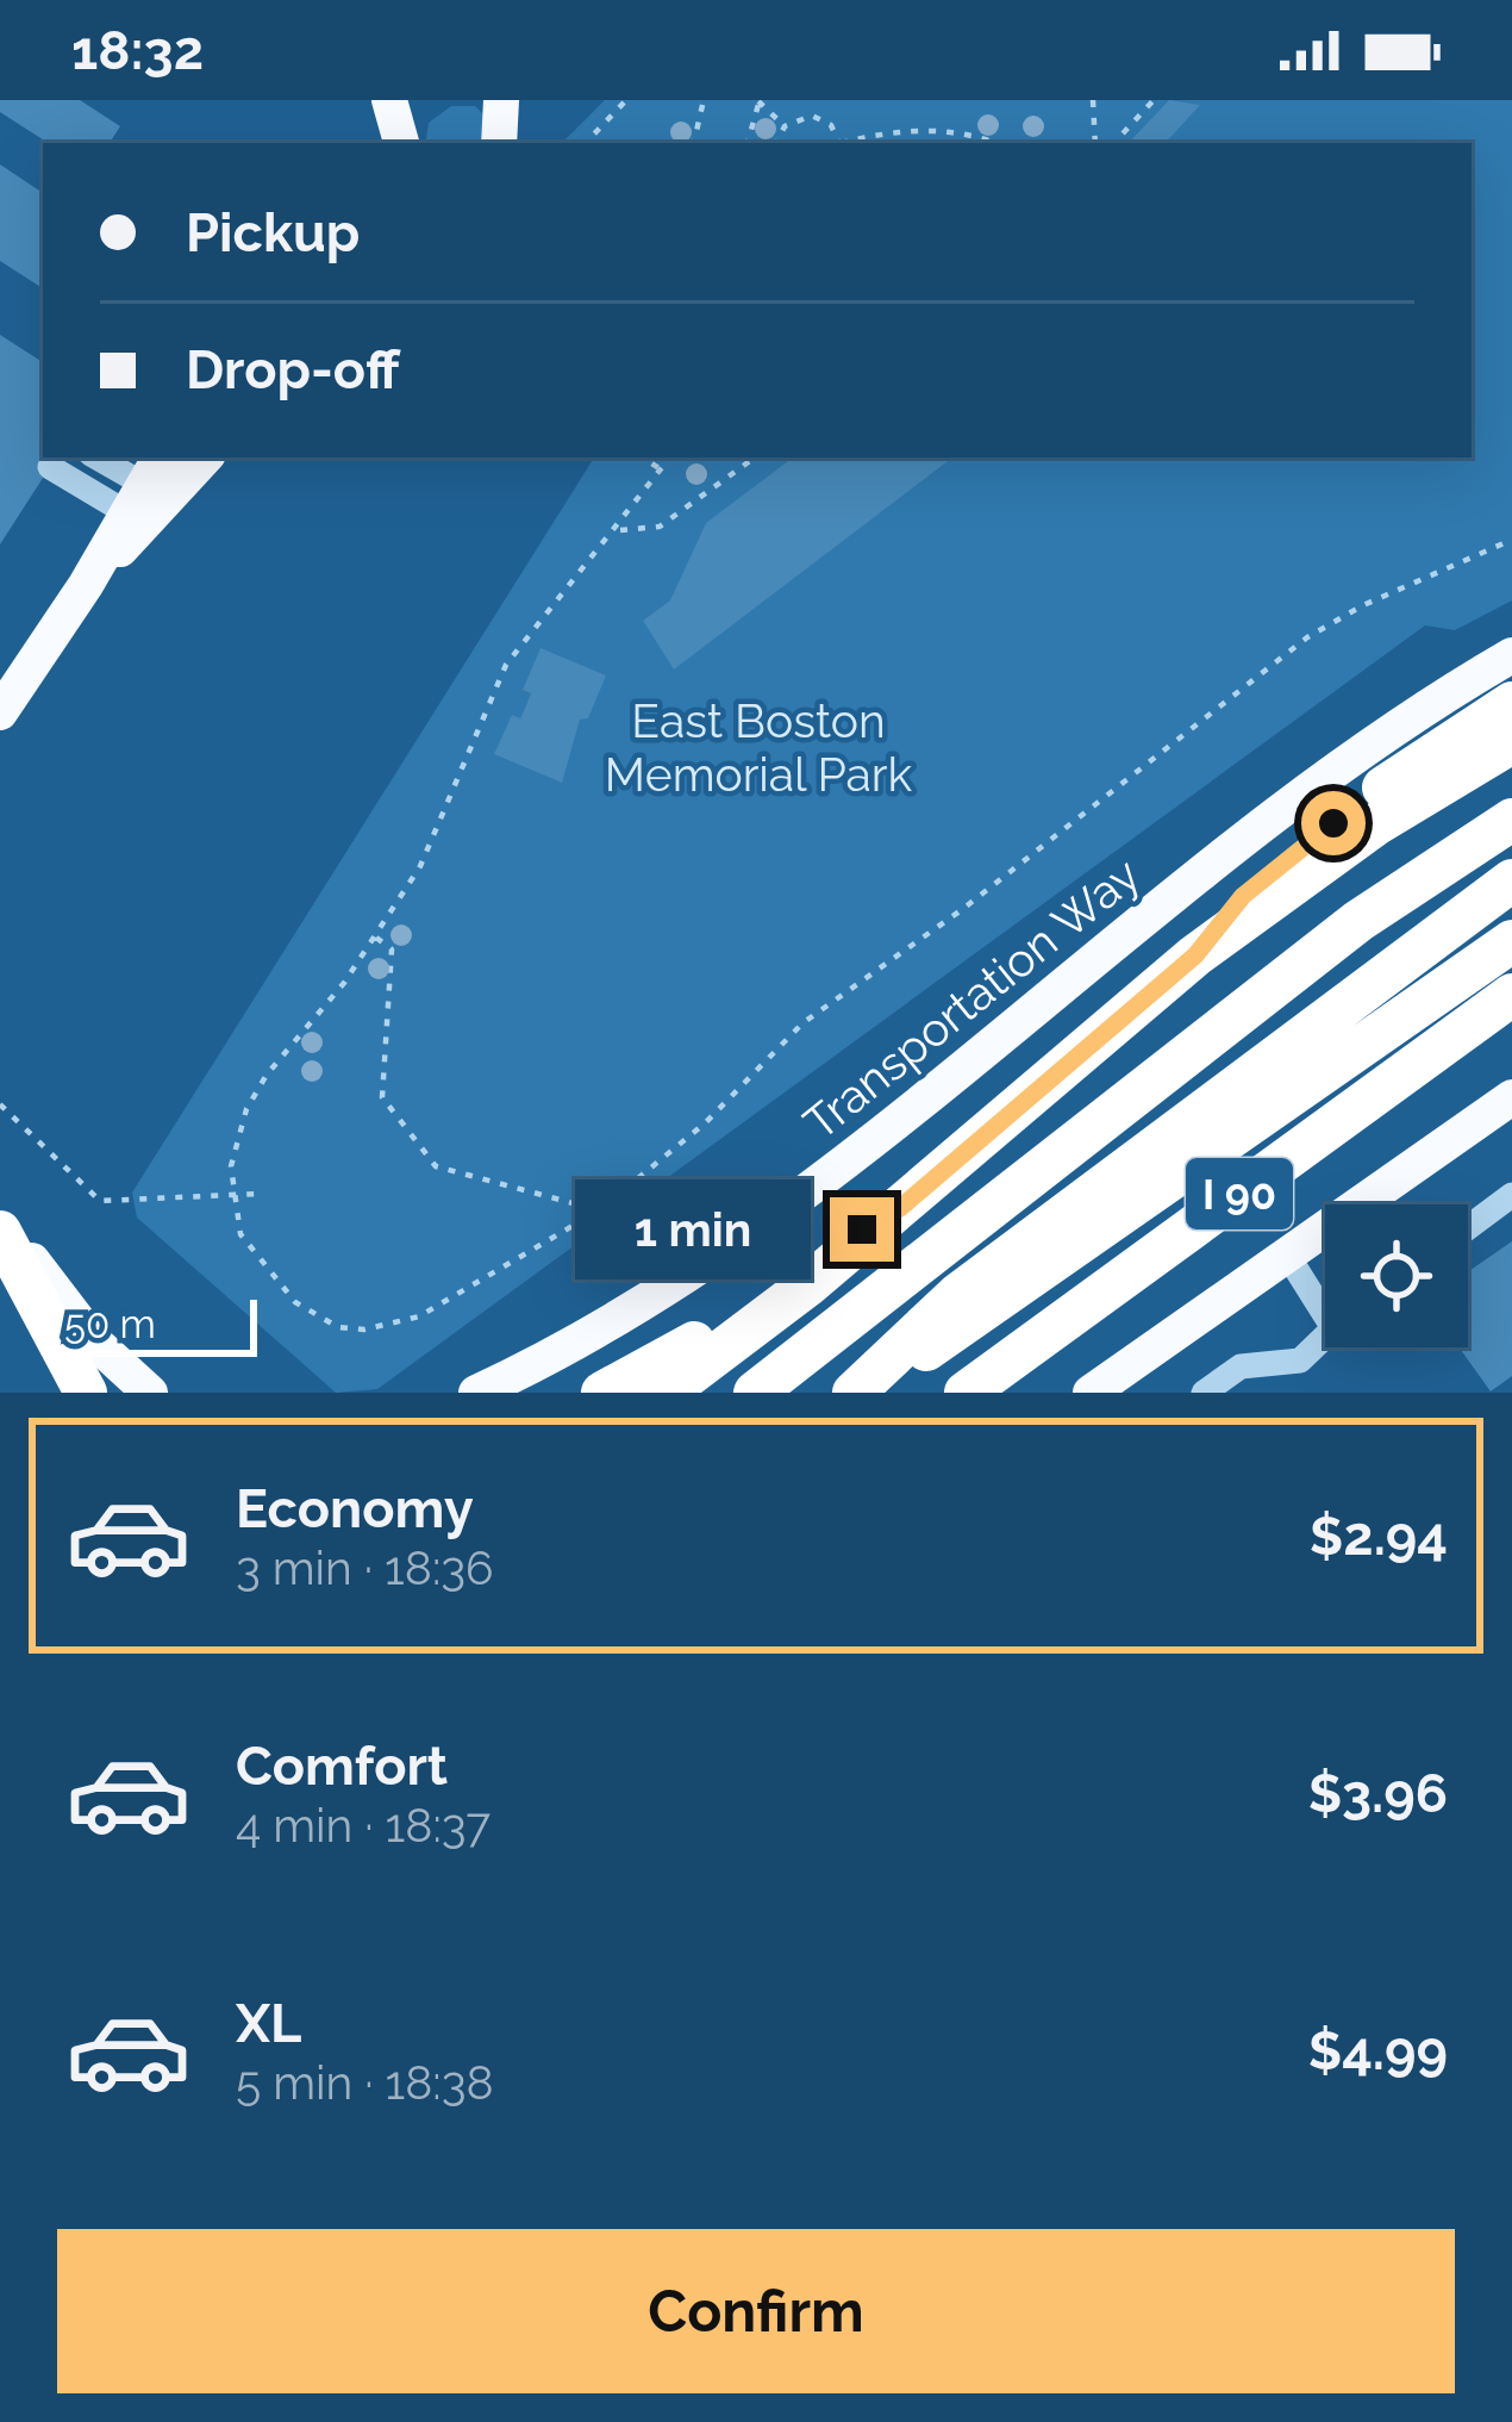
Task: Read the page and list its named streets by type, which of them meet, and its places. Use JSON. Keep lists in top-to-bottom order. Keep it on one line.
{"streets":{"highway":["I 90"],"main road":["Transportation Way"]},"parks":["East Boston Memorial Park"],"scale_bar":"50 m","page":{"status":"18:32","banner":["Pickup","Drop-off"],"bubble":"1 min","scale":"50 m","list":[{"name":"Economy","note":"3 min · 18:36","value":"$2.94"},{"name":"Comfort","note":"4 min · 18:37","value":"$3.96"},{"name":"XL","note":"5 min · 18:38","value":"$4.99"}],"buttons":"Confirm"}}
